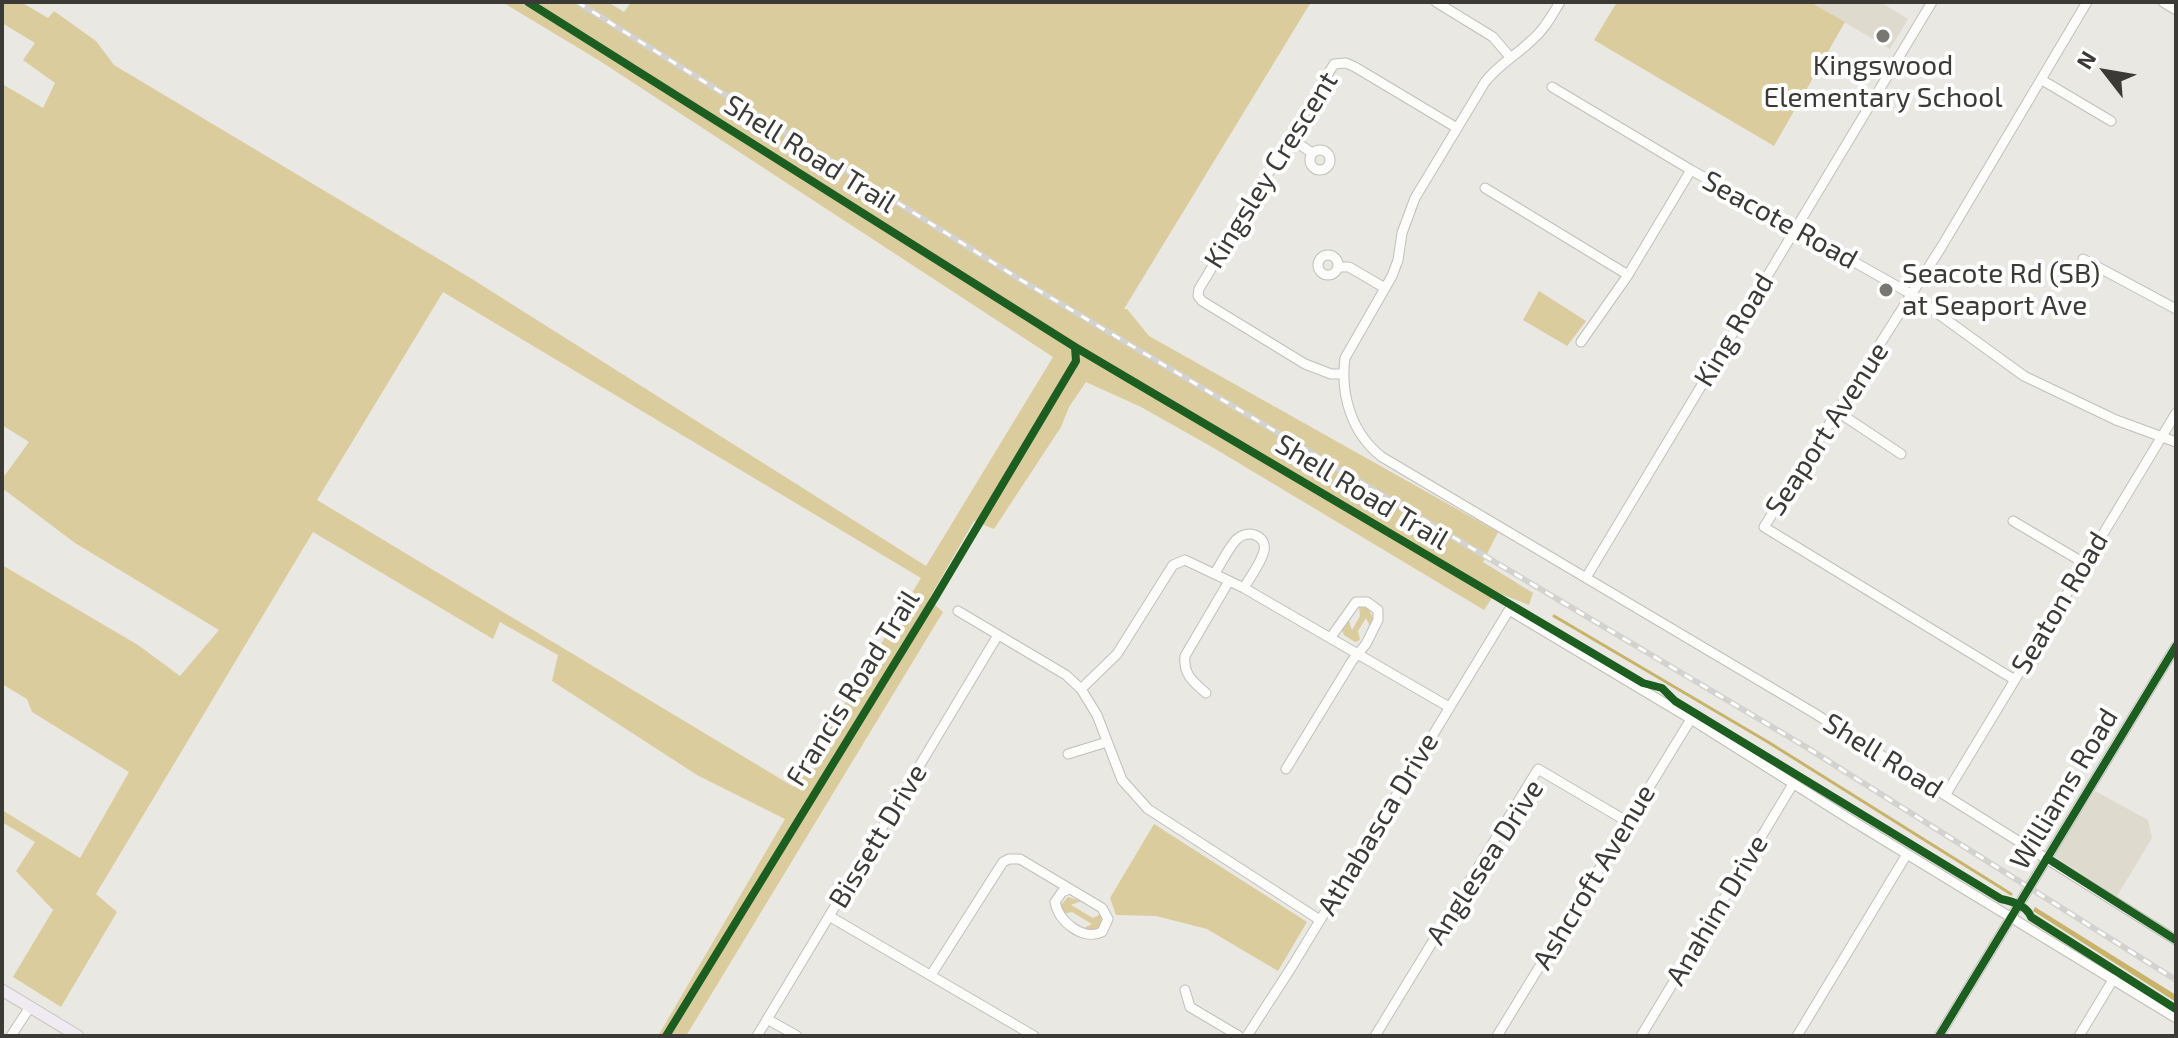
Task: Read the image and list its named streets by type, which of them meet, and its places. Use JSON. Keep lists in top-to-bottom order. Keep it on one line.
{"streets":{"street":["Kingsley Crescent","Seacote Road","King Road","Seaport Avenue","Seaton Road","Shell Road","Williams Road","Athabasca Drive","Bissett Drive","Anglesea Drive","Ashcroft Avenue","Anahim Drive"],"cycle path":["Shell Road Trail","Francis Road Trail"]},"crossings":[["Kingsley Crescent","Shell Road"],["Seacote Road","King Road"],["Seacote Road","Seaport Avenue"],["Seacote Road","Seaton Road"],["King Road","Shell Road"],["Seaport Avenue","Seaton Road"],["Seaton Road","Shell Road"],["Shell Road","Williams Road"],["Athabasca Drive","Ashcroft Avenue"],["Anglesea Drive","Ashcroft Avenue"]],"places":["Kingswood Elementary School","Seacote Rd (SB) at Seaport Ave"],"north":"top left"}
